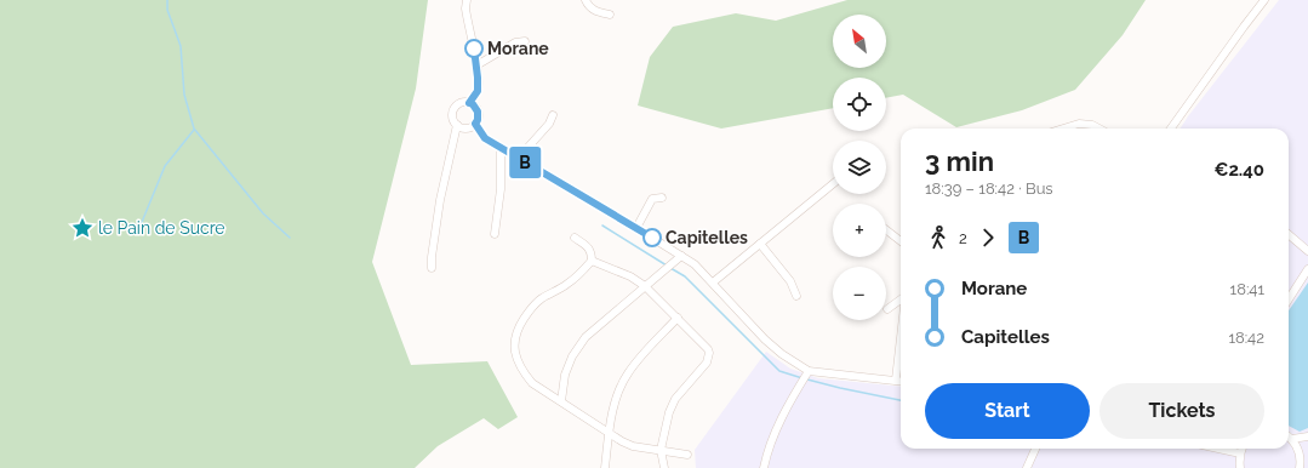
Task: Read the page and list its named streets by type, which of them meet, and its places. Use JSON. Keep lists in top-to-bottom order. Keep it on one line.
{"places":{"other":["Morane","Capitelles"],"place":["le Pain de Sucre"]},"lines":["bus line B"],"north":"top left","page":{"on_map":"B","map_buttons":["+","−"],"heading":["3 min","18:39 – 18:42 · Bus","€2.40"],"legs":["2","B"],"list":[{"name":"Morane","value":"18:41"},{"name":"Capitelles","value":"18:42"}],"buttons":["Start","Tickets"]}}
